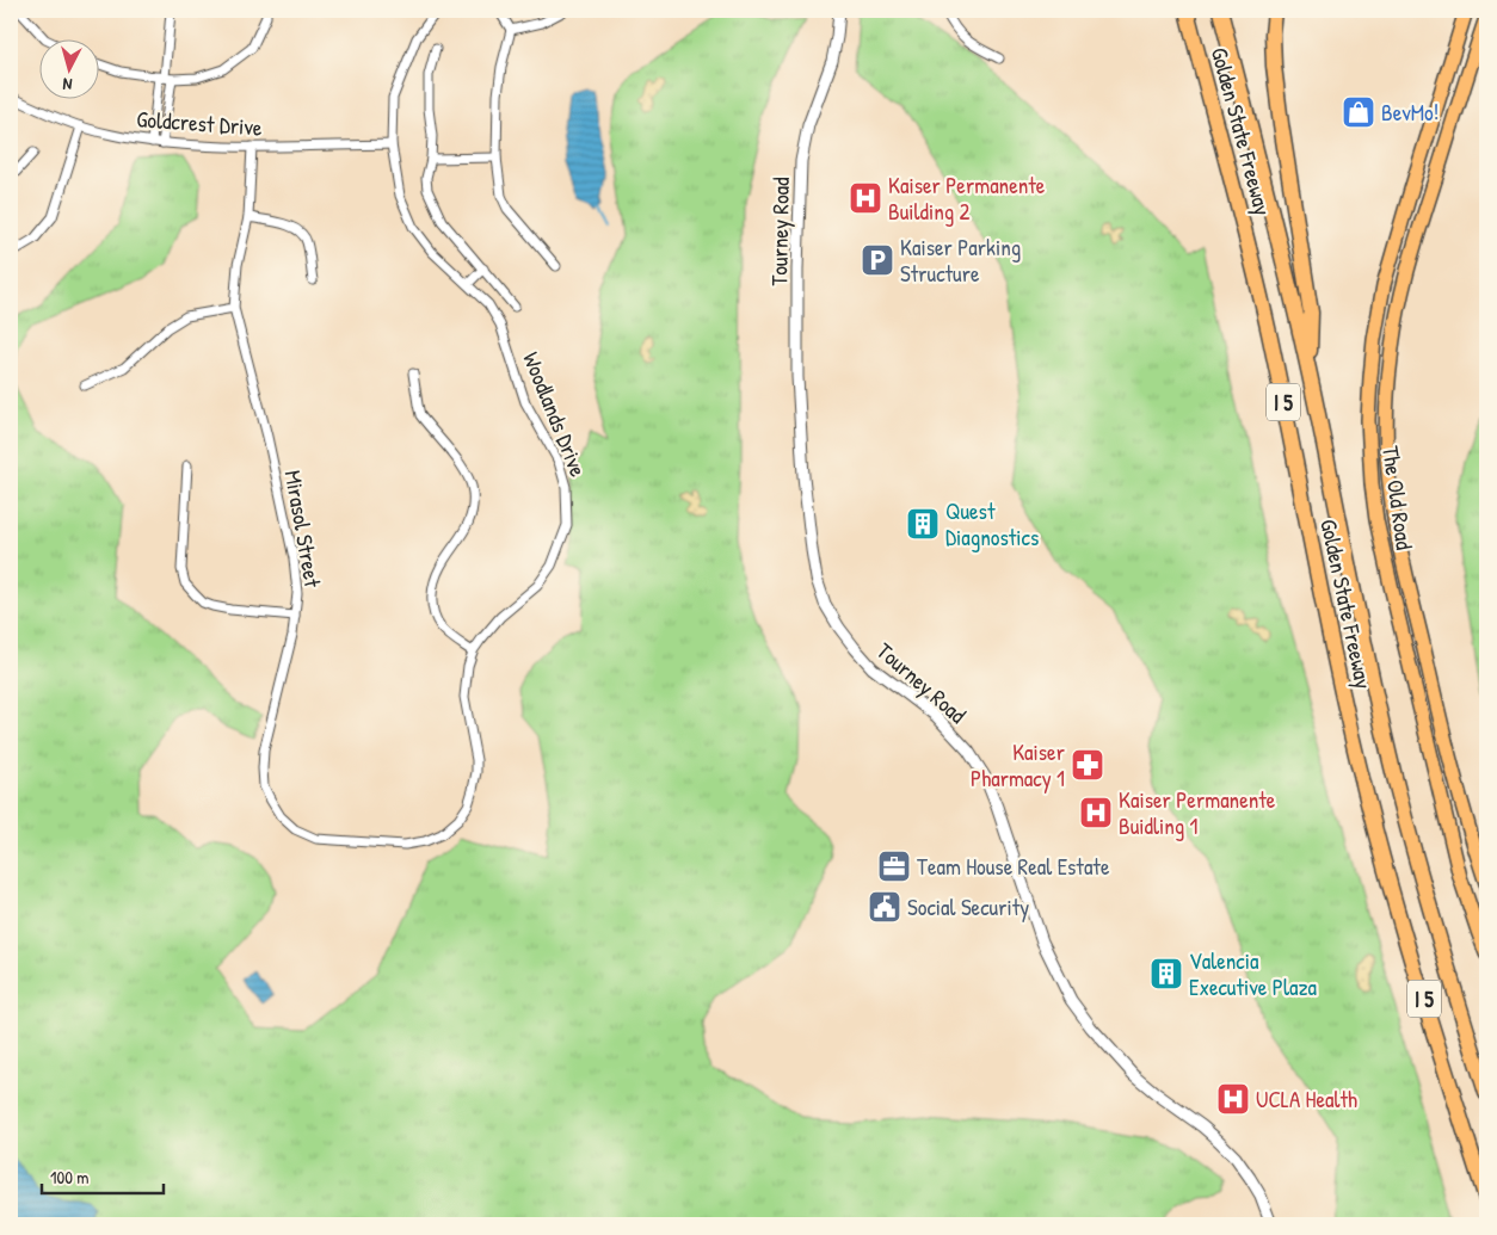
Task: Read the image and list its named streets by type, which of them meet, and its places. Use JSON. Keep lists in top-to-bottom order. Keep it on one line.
{"streets":{"highway":["Golden State Freeway","I 5"],"main road":["The Old Road"],"street":["Goldcrest Drive","Tourney Road","Woodlands Drive","Mirasol Street"]},"crossings":[["Goldcrest Drive","Woodlands Drive"],["Goldcrest Drive","Mirasol Street"],["Woodlands Drive","Mirasol Street"]],"places":{"shop":["BevMo!"],"hospital":["Kaiser Permanente Building 2","Kaiser Permanente Buidling 1","UCLA Health"],"parking":["Kaiser Parking Structure"],"building":["Quest Diagnostics","Valencia Executive Plaza"],"pharmacy":["Kaiser Pharmacy 1"],"office":["Team House Real Estate"],"public building":["Social Security"]},"scale_bar":"100 m","north":"bottom"}
